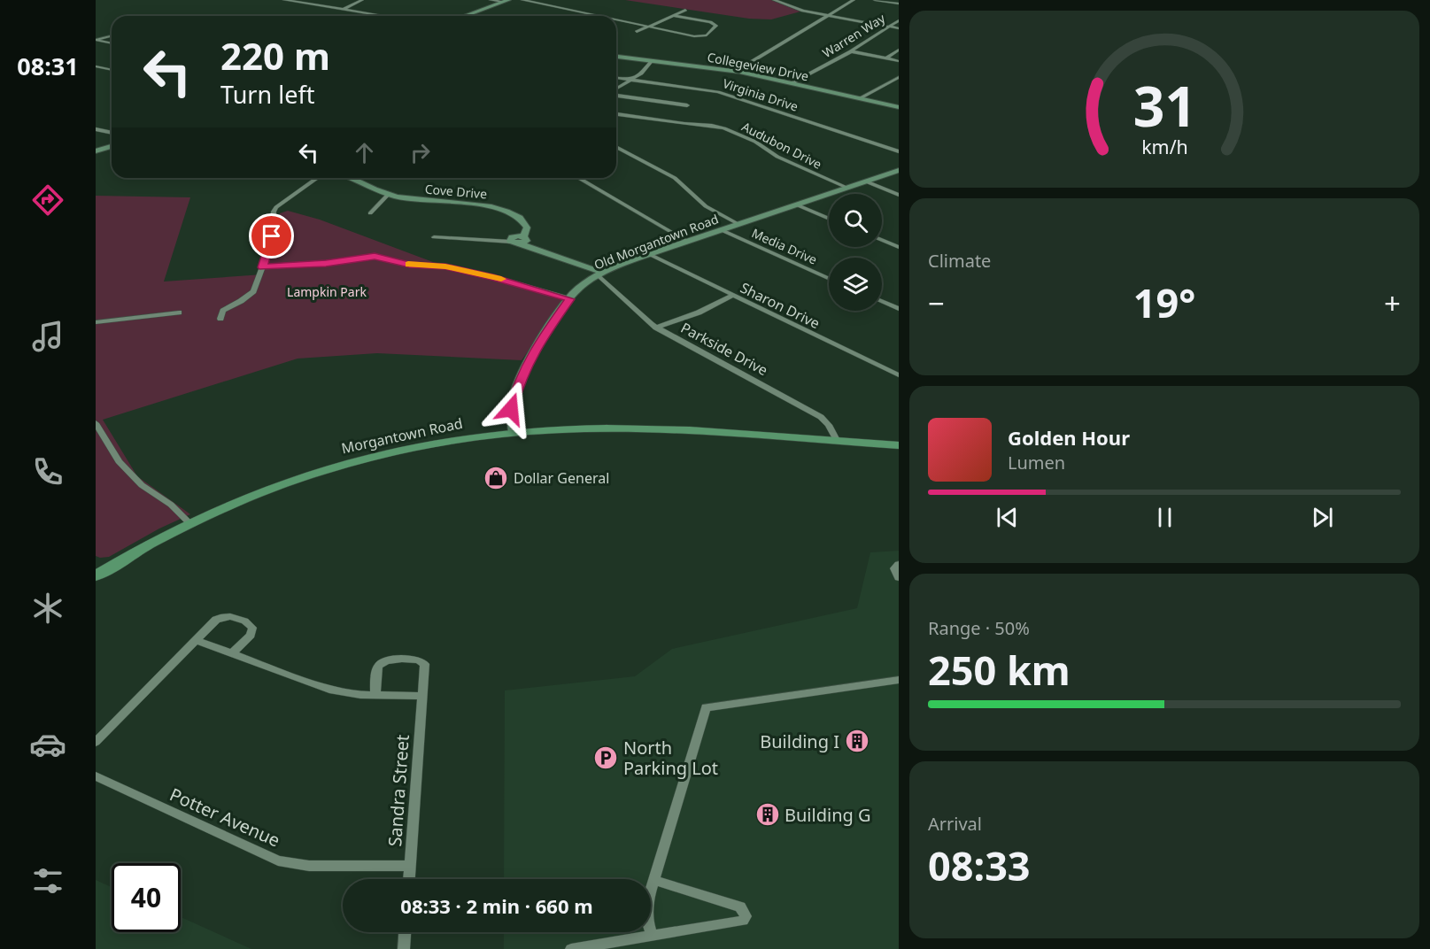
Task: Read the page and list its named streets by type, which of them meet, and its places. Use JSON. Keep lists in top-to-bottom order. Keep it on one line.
{"streets":{"main road":["Morgantown Road"],"street":["Warren Way","Collegeview Drive","Virginia Drive","Audubon Drive","Cove Drive","Old Morgantown Road","Media Drive","Sharon Drive","Parkside Drive","Sandra Street","Potter Avenue"]},"crossings":[["Warren Way","Collegeview Drive"],["Audubon Drive","Old Morgantown Road"],["Cove Drive","Parkside Drive"],["Old Morgantown Road","Media Drive"],["Old Morgantown Road","Sharon Drive"],["Old Morgantown Road","Parkside Drive"],["Old Morgantown Road","Morgantown Road"],["Parkside Drive","Morgantown Road"],["Sandra Street","Potter Avenue"]],"parks":["Lampkin Park"],"places":{"shop":["Dollar General"],"building":["Building I","Building G"],"parking":["North Parking Lot"]},"page":{"tabs":"08:31","turn":["220 m","Turn left"],"tile":["Climate",["Range · 50%","250 km"],["Arrival","08:33"]],"heat":["−","19°","+"],"song":["Golden Hour","Lumen"],"limit":"40","trip":"08:33 · 2 min · 660 m","gauge":["31","km/h"]}}
